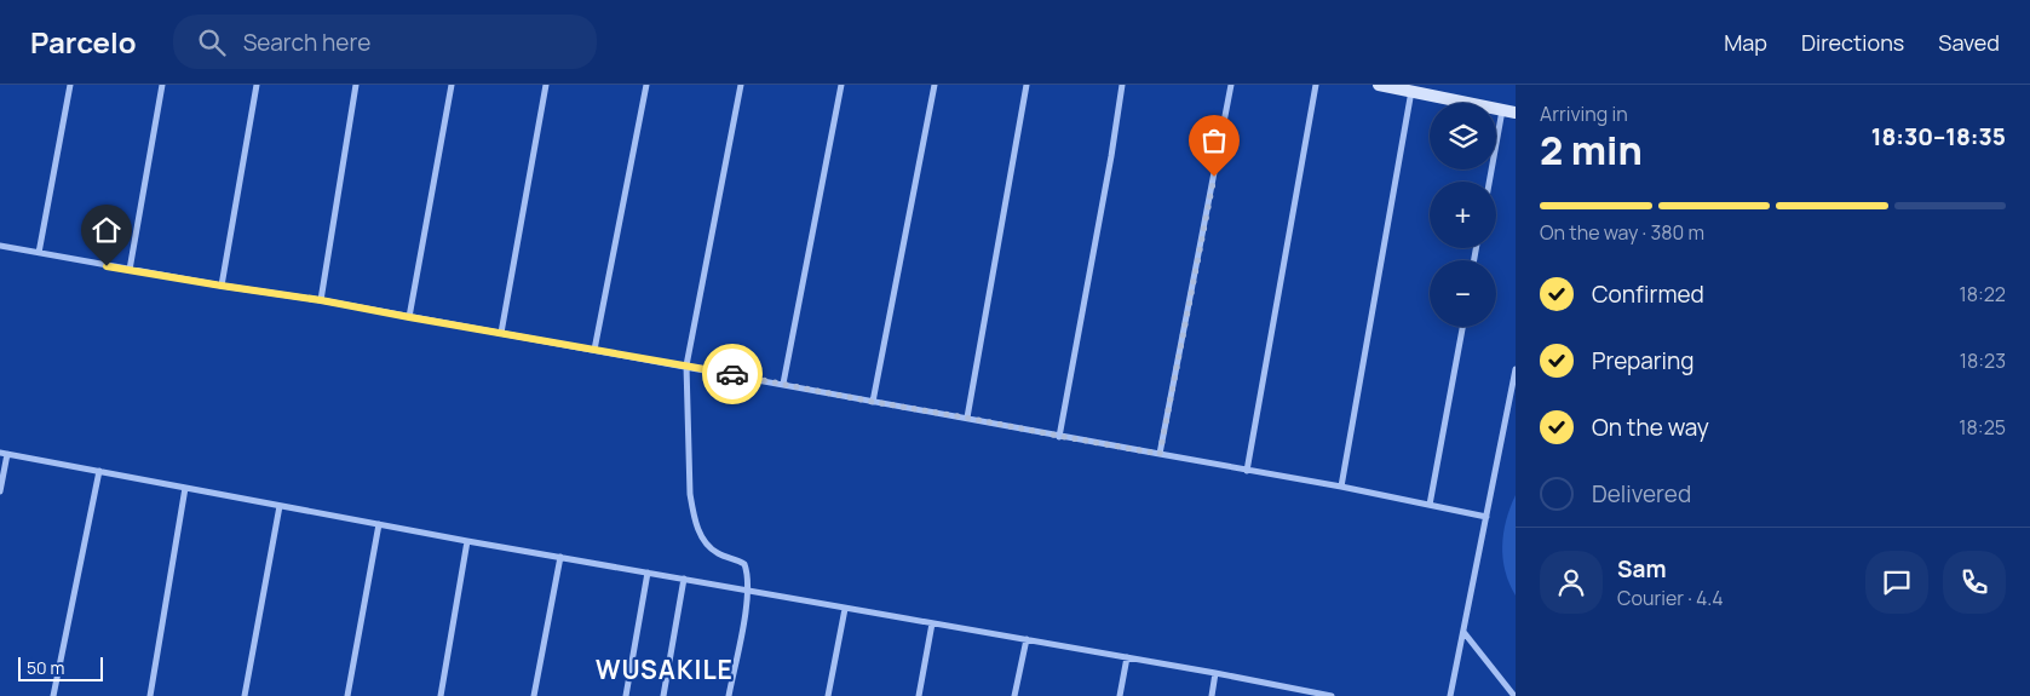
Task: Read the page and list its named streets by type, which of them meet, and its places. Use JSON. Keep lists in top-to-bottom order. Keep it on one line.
{"districts":["WUSAKILE"],"scale_bar":"50 m","page":{"header":"Parcelo","search":"Search here","nav":["Map","Directions","Saved"],"heading":["2 min","Arriving in","18:30–18:35"],"panel":["Sam","Courier · 4.4"],"map_buttons":["+","−"],"bar":"On the way · 380 m","list":[["Confirmed","18:22"],["Preparing","18:23"],["On the way","18:25"],"Delivered"],"scale":"50 m"}}
